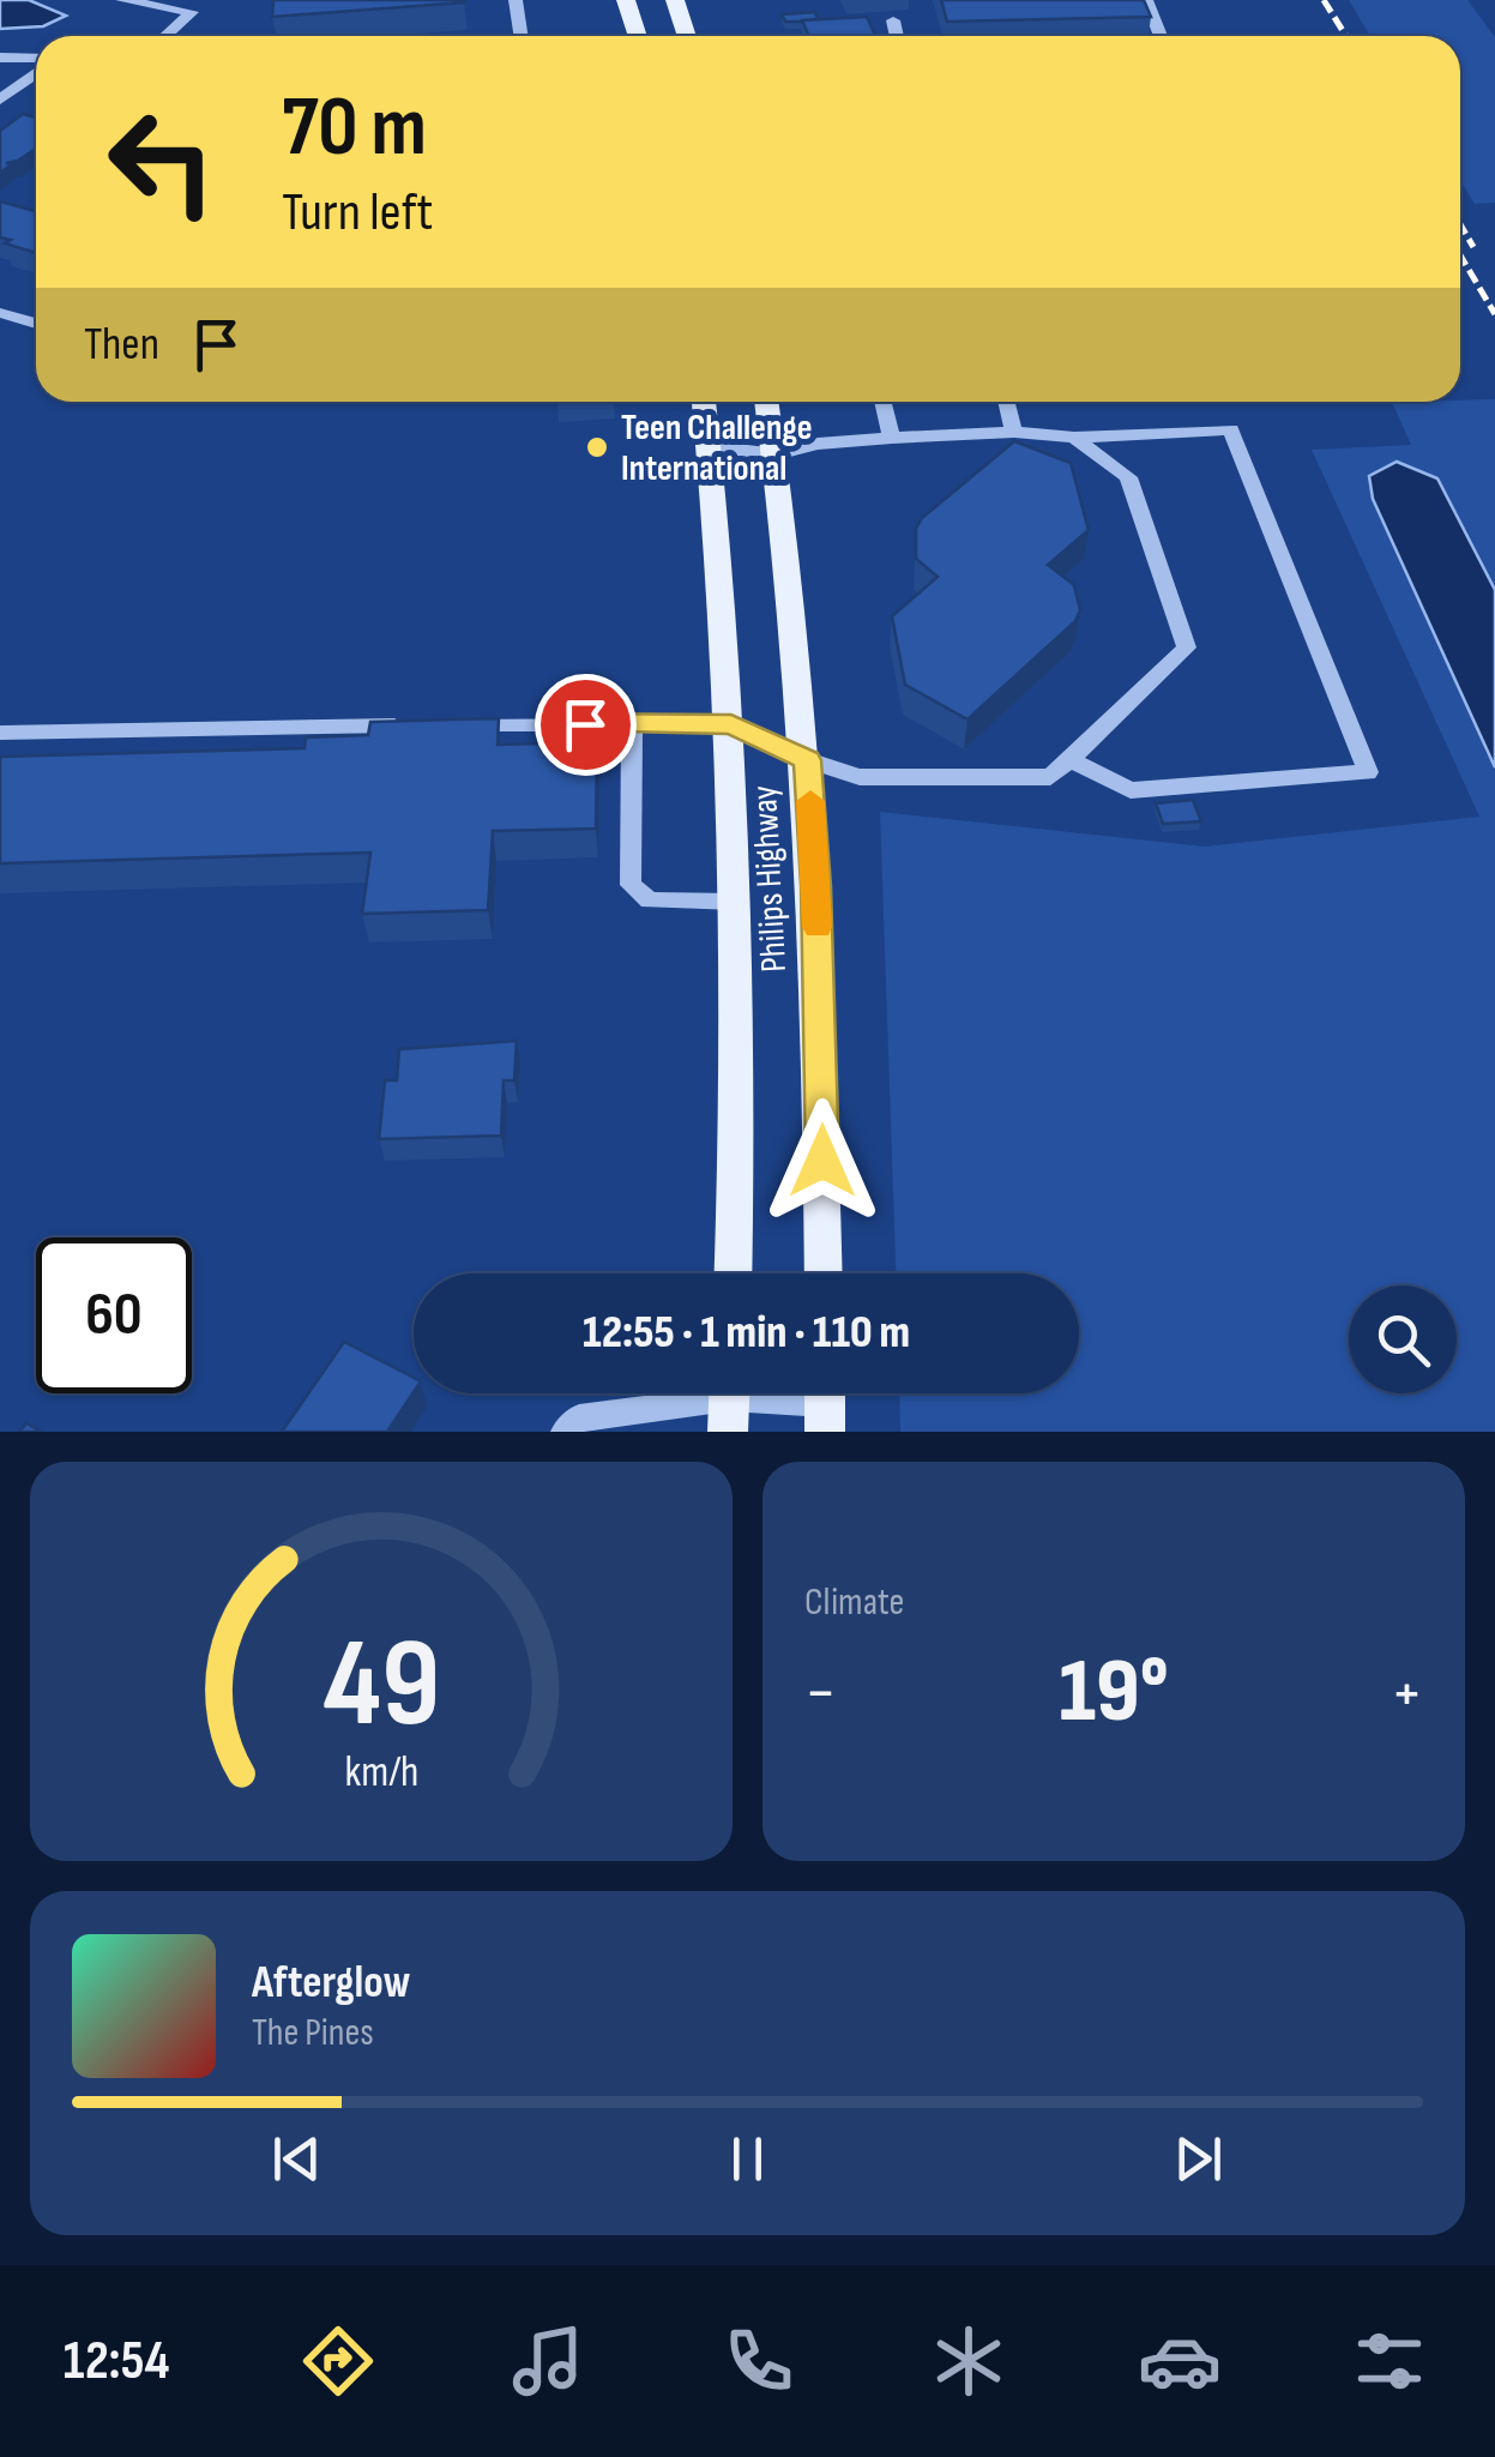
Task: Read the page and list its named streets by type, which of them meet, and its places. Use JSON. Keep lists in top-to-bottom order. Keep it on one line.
{"streets":{"main road":["Philips Highway"]},"places":["Teen Challenge International"],"page":{"turn":["70 m","Turn left"],"then":"Then","limit":"60","trip":"12:55 · 1 min · 110 m","tile":"Climate","heat":["−","19°","+"],"song":["Afterglow","The Pines"],"tabs":"12:54","gauge":["49","km/h"]}}
